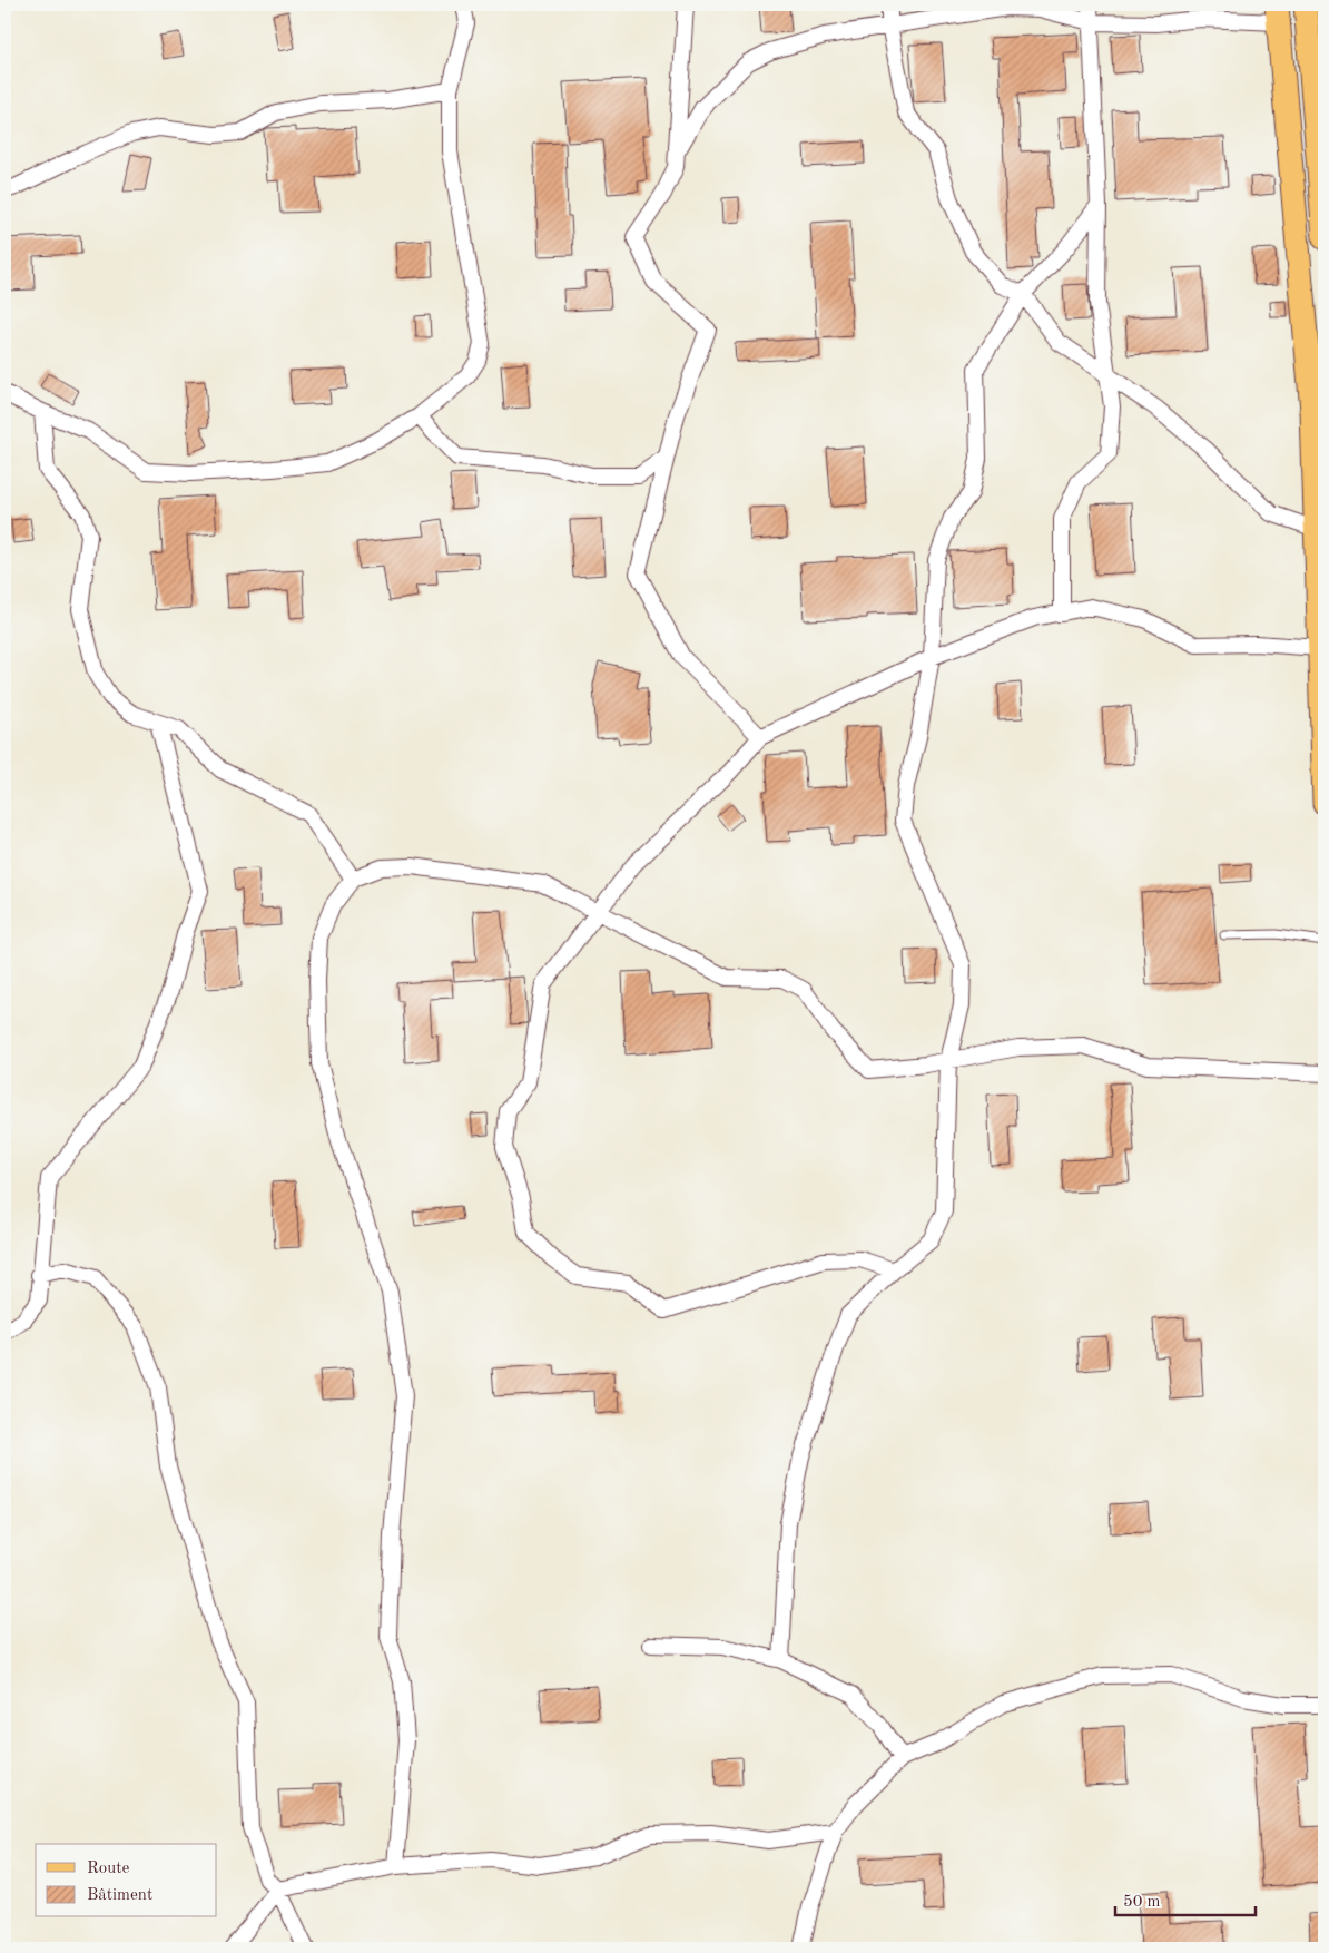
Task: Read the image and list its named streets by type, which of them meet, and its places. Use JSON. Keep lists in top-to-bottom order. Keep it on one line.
{"legend":["Route","Bâtiment"],"scale_bar":"50 m"}
